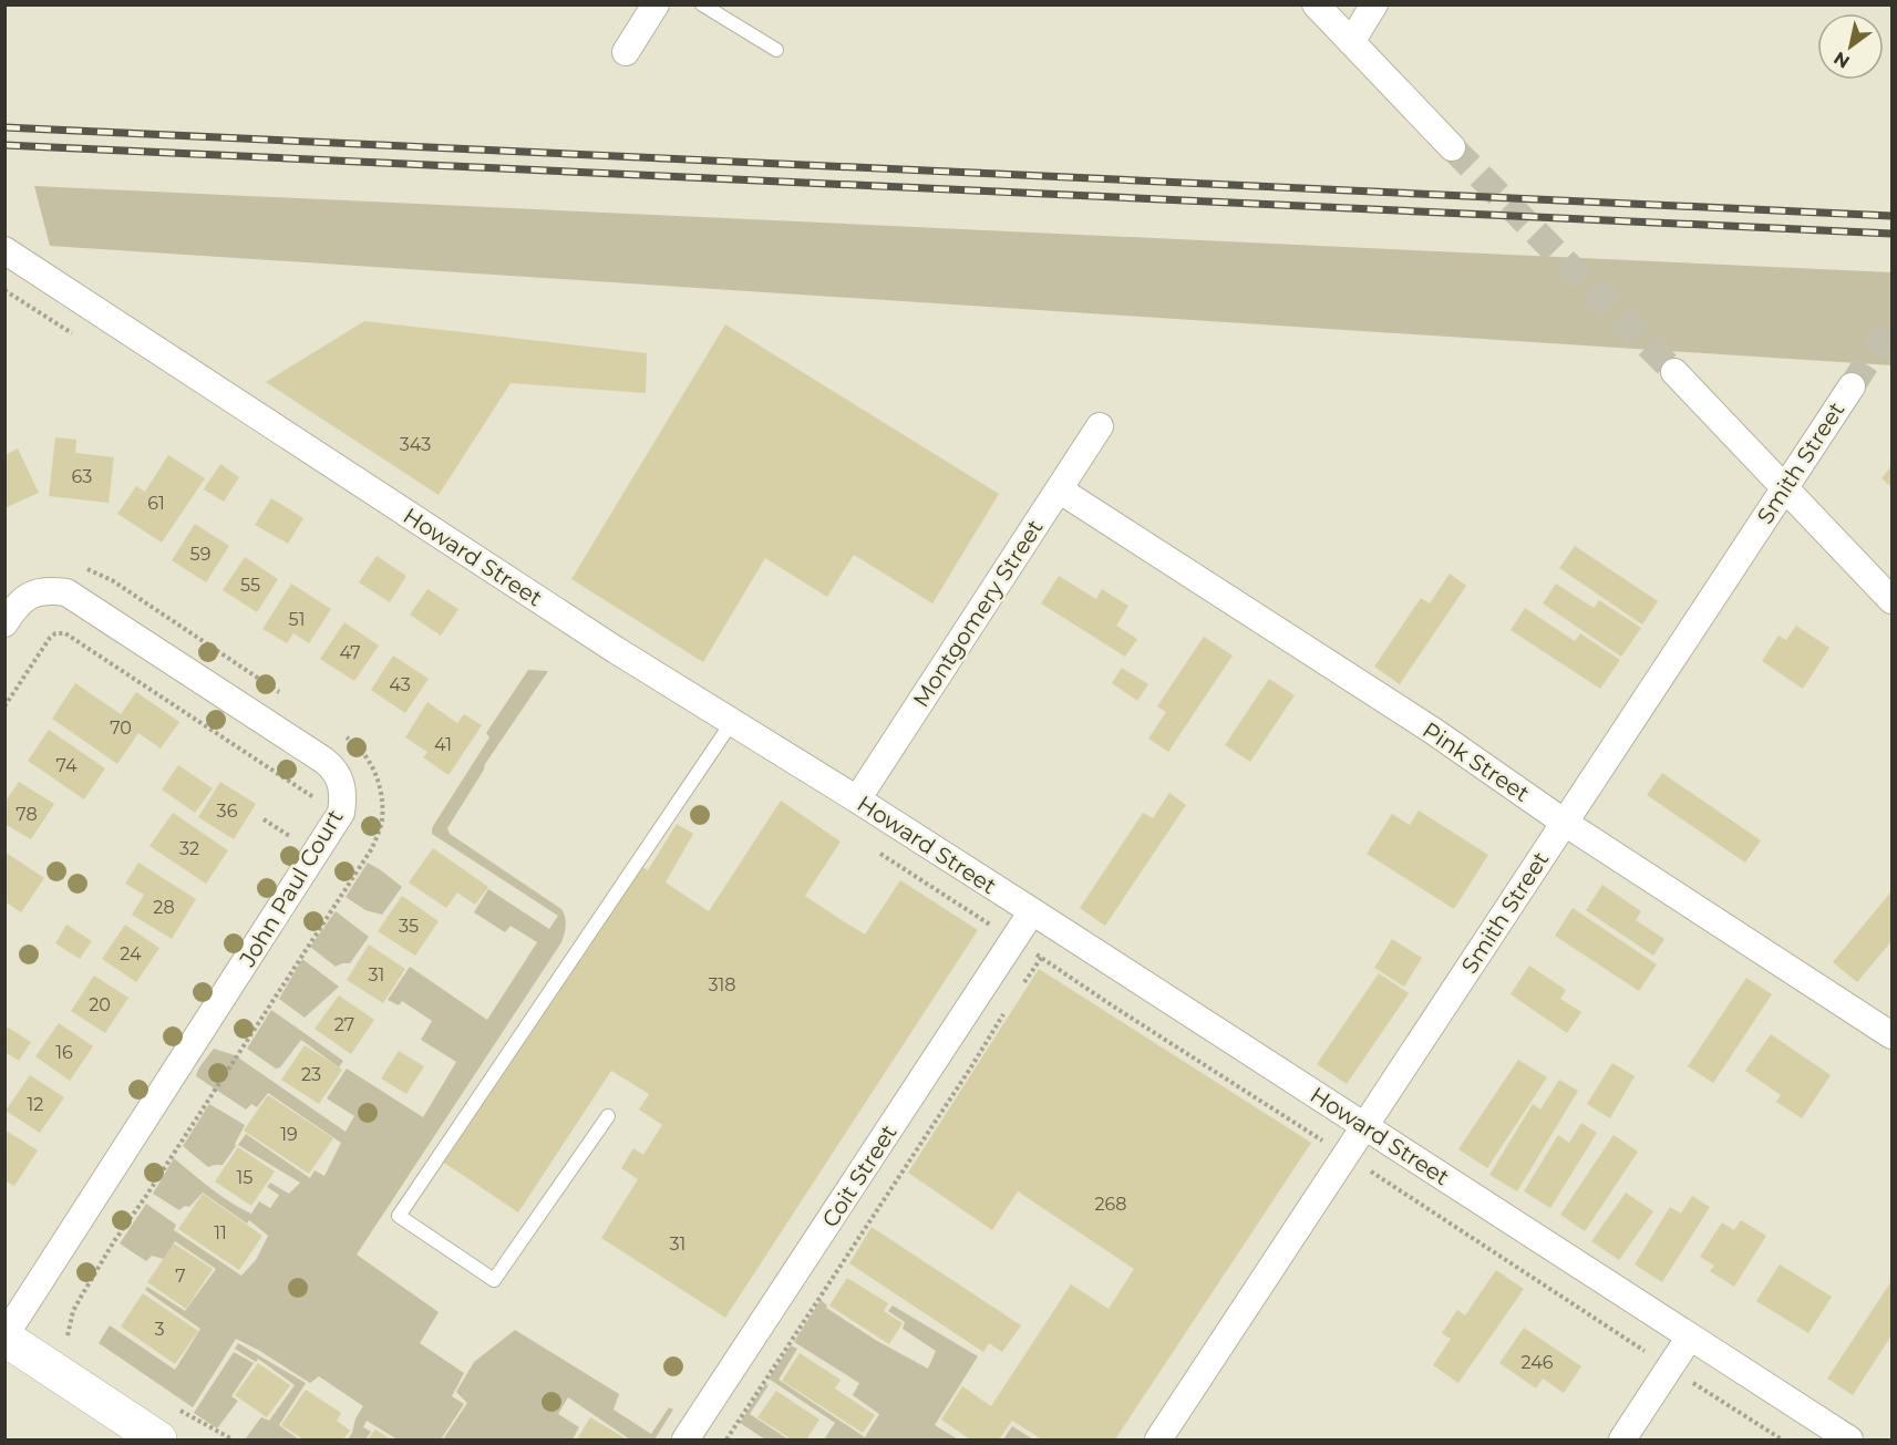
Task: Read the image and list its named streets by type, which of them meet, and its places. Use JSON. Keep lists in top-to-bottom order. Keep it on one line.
{"streets":{"street":["Smith Street","Howard Street","Montgomery Street","Pink Street","John Paul Court","Coit Street"]},"crossings":[["Smith Street","Howard Street"],["Smith Street","Pink Street"],["Howard Street","Montgomery Street"],["Howard Street","Coit Street"],["Montgomery Street","Pink Street"]],"house_numbers":["343","63","61","59","55","51","47","43","70","41","74","36","78","32","28","35","24","31","318","20","27","16","23","12","19","15","268","11","31","7","3","246"],"north":"bottom left"}
